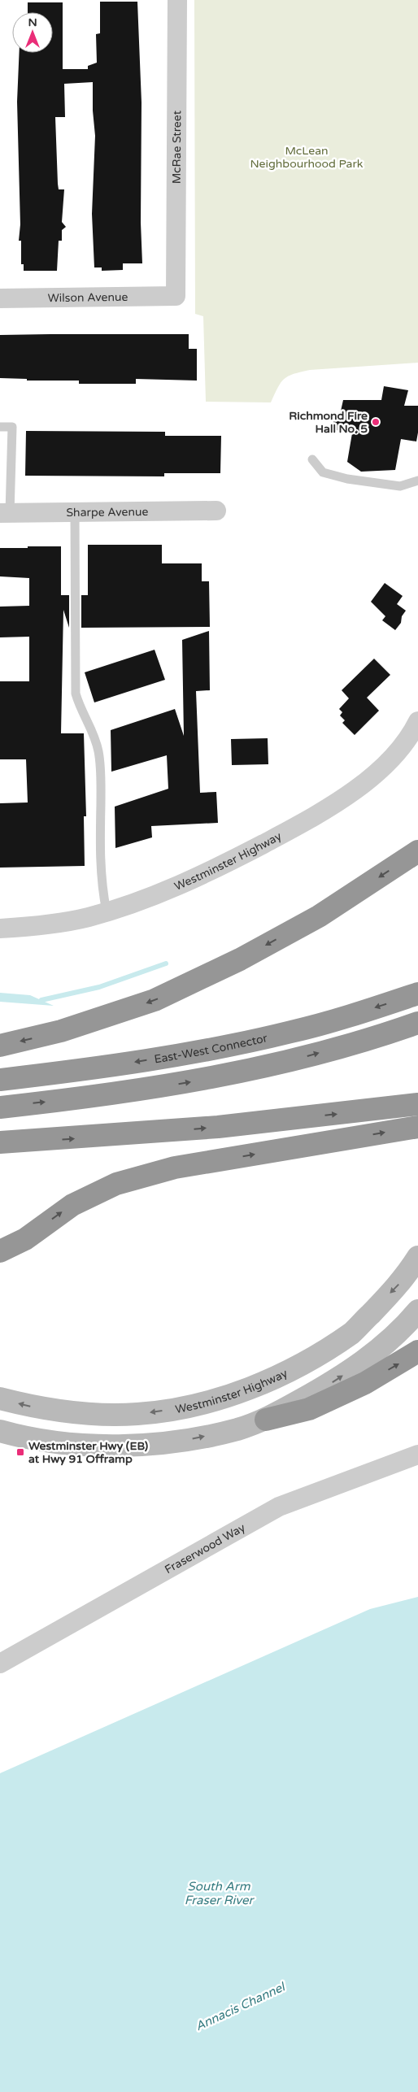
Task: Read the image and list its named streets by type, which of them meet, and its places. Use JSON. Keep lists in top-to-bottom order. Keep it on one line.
{"streets":{"highway":["East-West Connector"],"main road":["Westminster Highway"],"street":["McRae Street","Wilson Avenue","Sharpe Avenue","Fraserwood Way"]},"crossings":[["McRae Street","Wilson Avenue"]],"one_way":["Westminster Highway"],"water":["South Arm Fraser River","Annacis Channel"],"parks":["McLean Neighbourhood Park"],"places":{"other":["Richmond Fire Hall No. 5"],"transit":["Westminster Hwy (EB) at Hwy 91 Offramp"]},"north":"top"}
